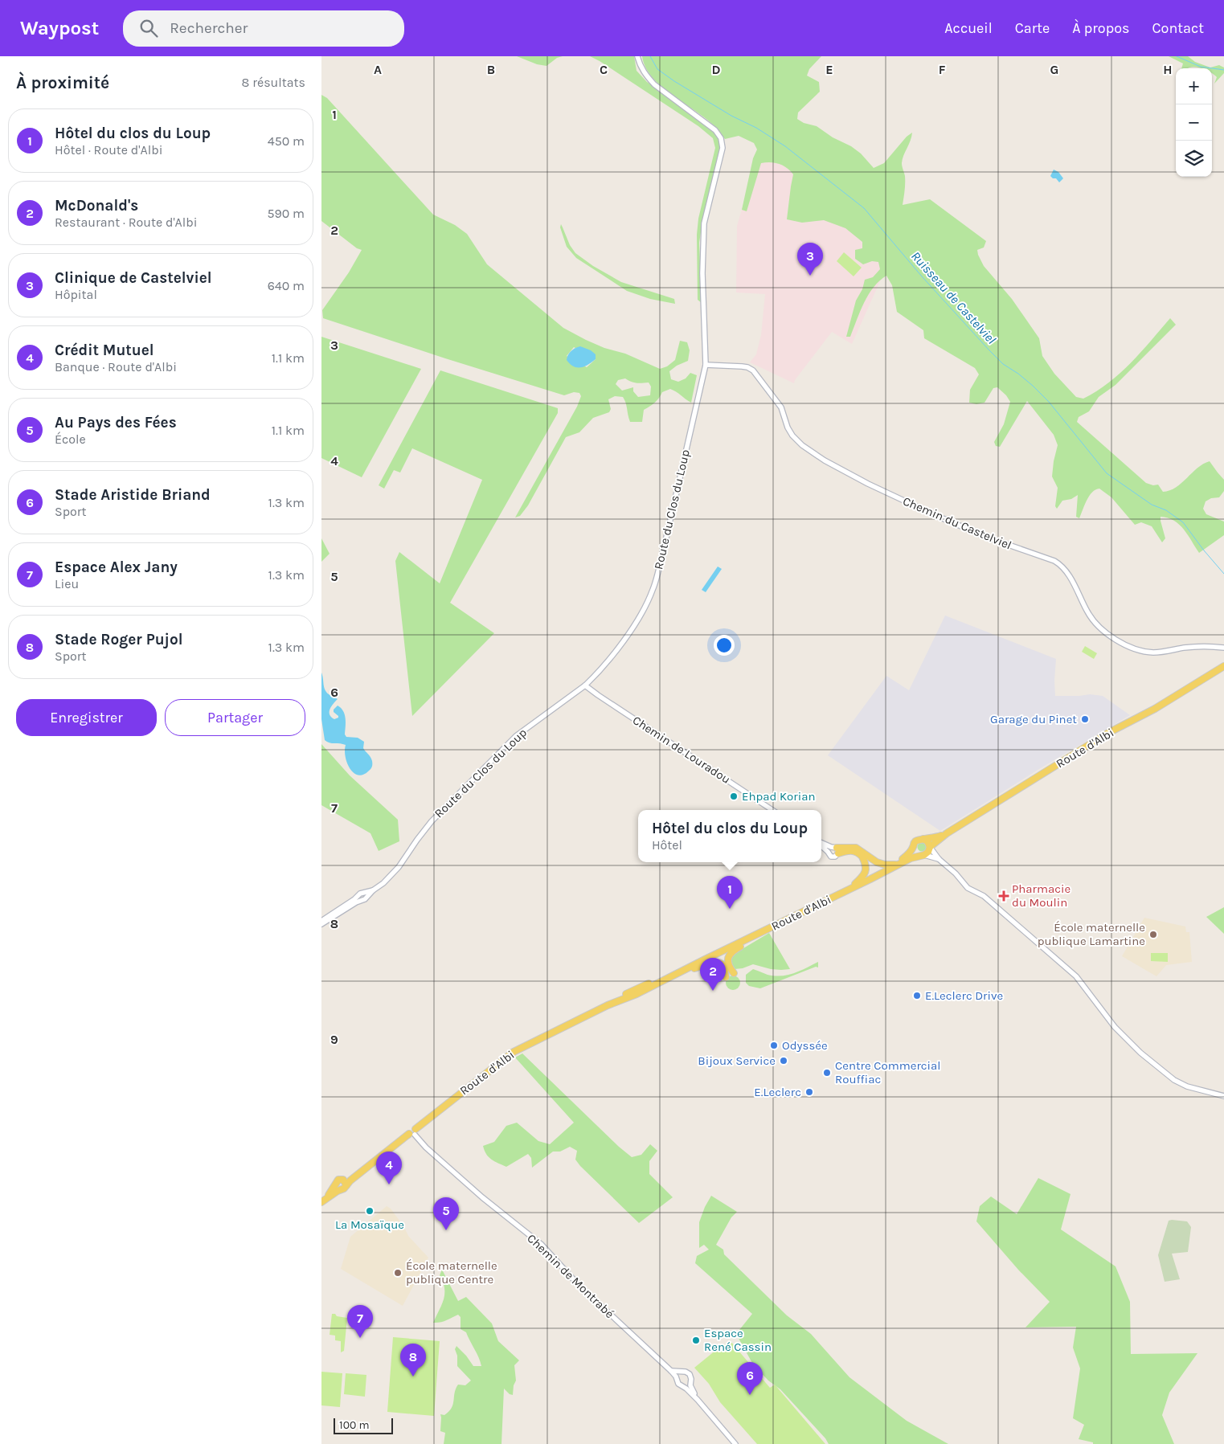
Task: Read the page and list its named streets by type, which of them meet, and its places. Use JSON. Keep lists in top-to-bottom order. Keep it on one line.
{"streets":{"main road":["Route d'Albi"],"street":["Route du Clos du Loup","Chemin du Castelviel","Chemin de Louradou","Chemin de Montrabé"]},"crossings":[["Route du Clos du Loup","Chemin du Castelviel"],["Route du Clos du Loup","Chemin de Louradou"],["Route d'Albi","Chemin de Montrabé"]],"water":["Ruisseau de Castelviel"],"places":{"other":["Garage du Pinet","Ehpad Korian","École maternelle publique Lamartine","E.Leclerc Drive","Odyssée","Bijoux Service","Centre Commercial Rouffiac","E.Leclerc","La Mosaïque","École maternelle publique Centre","Espace René Cassin"],"health":["Pharmacie du Moulin"]},"scale_bar":"100 m","page":{"header":"Waypost","search":"Rechercher","nav":["Accueil","Carte","À propos","Contact"],"heading":["À proximité","8 résultats"],"map_buttons":["+","−"],"list":[{"mark":"1","name":"Hôtel du clos du Loup","note":"Hôtel · Route d'Albi","value":"450 m"},{"mark":"2","name":"McDonald's","note":"Restaurant · Route d'Albi","value":"590 m"},{"mark":"3","name":"Clinique de Castelviel","note":"Hôpital","value":"640 m"},{"mark":"4","name":"Crédit Mutuel","note":"Banque · Route d'Albi","value":"1.1 km"},{"mark":"5","name":"Au Pays des Fées","note":"École","value":"1.1 km"},{"mark":"6","name":"Stade Aristide Briand","note":"Sport","value":"1.3 km"},{"mark":"7","name":"Espace Alex Jany","note":"Lieu","value":"1.3 km"},{"mark":"8","name":"Stade Roger Pujol","note":"Sport","value":"1.3 km"}],"pins":["3","1","2","4","5","7","8","6"],"buttons":["Enregistrer","Partager"],"popup":["Hôtel du clos du Loup","Hôtel"],"scale":"100 m"},"grid":{"columns":["A","B","C","D","E","F","G","H"],"rows":["1","2","3","4","5","6","7","8","9"]}}
